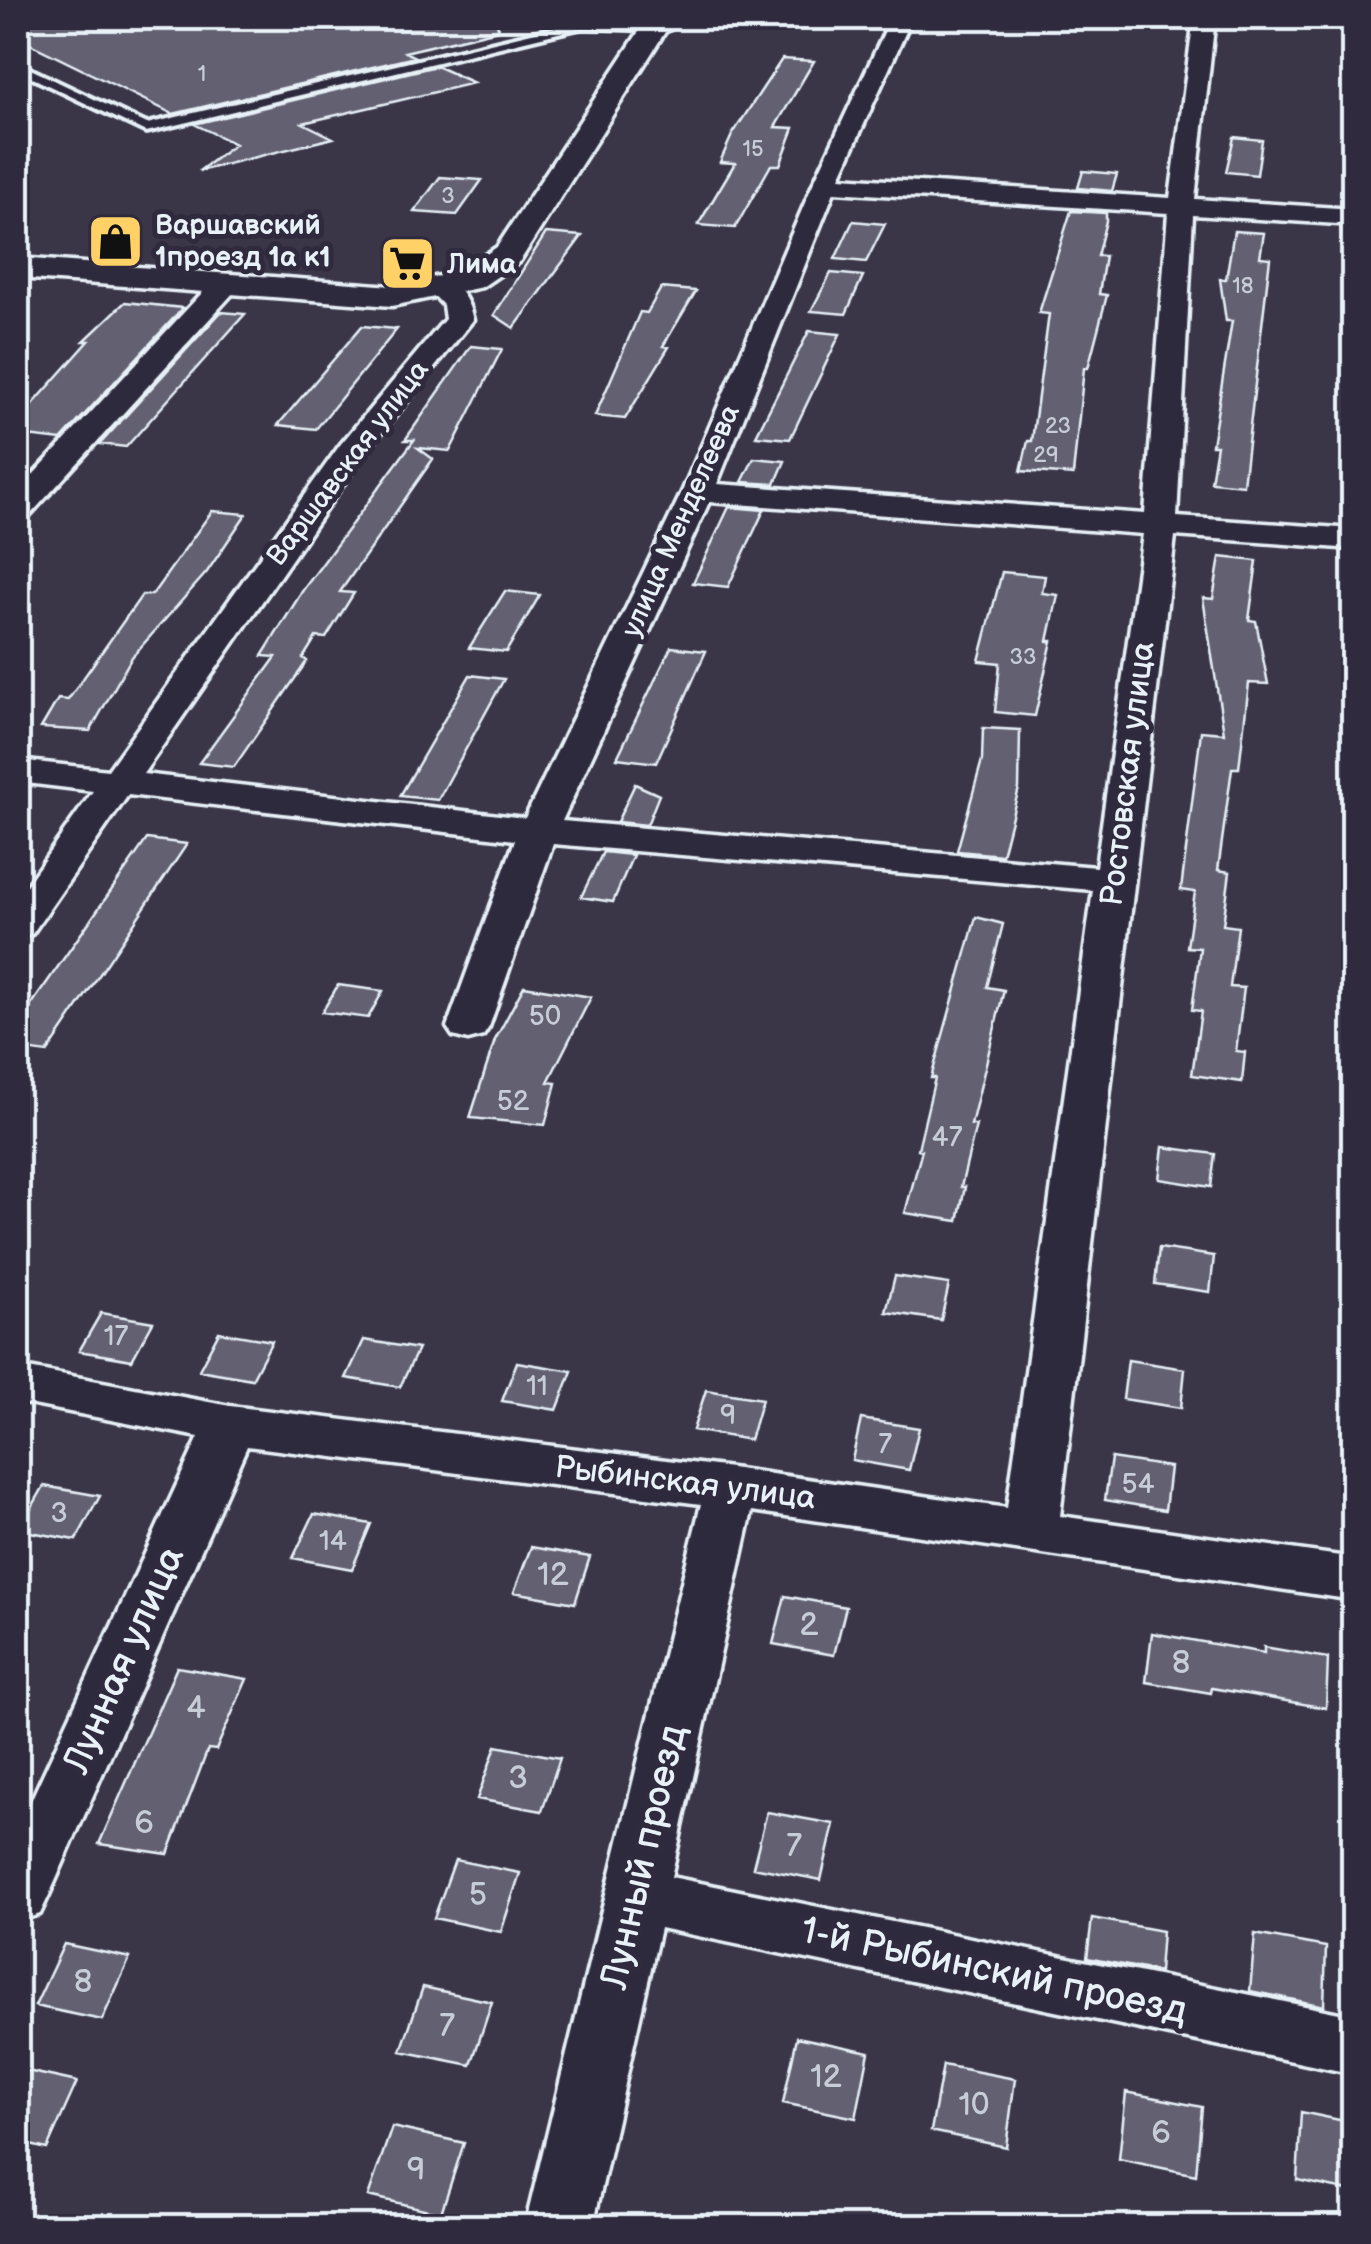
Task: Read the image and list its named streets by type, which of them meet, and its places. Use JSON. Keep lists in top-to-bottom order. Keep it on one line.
{"streets":{"street":["Варшавская улица","улица Менделеева","Ростовская улица","Рыбинская улица","Лунная улица","Лунный проезд","1-й Рыбинский проезд"]},"crossings":[["Ростовская улица","Рыбинская улица"],["Рыбинская улица","Лунная улица"],["Рыбинская улица","Лунный проезд"],["Лунный проезд","1-й Рыбинский проезд"]],"places":{"shop":["Варшавский 1проезд 1а к1"],"supermarket":["Лима"]},"house_numbers":["1","15","3","18","23","29","33","50","52","47","17","11","9","7","54","3","14","12","2","8","4","3","6","7","5","8","7","12","10","6","9"]}
